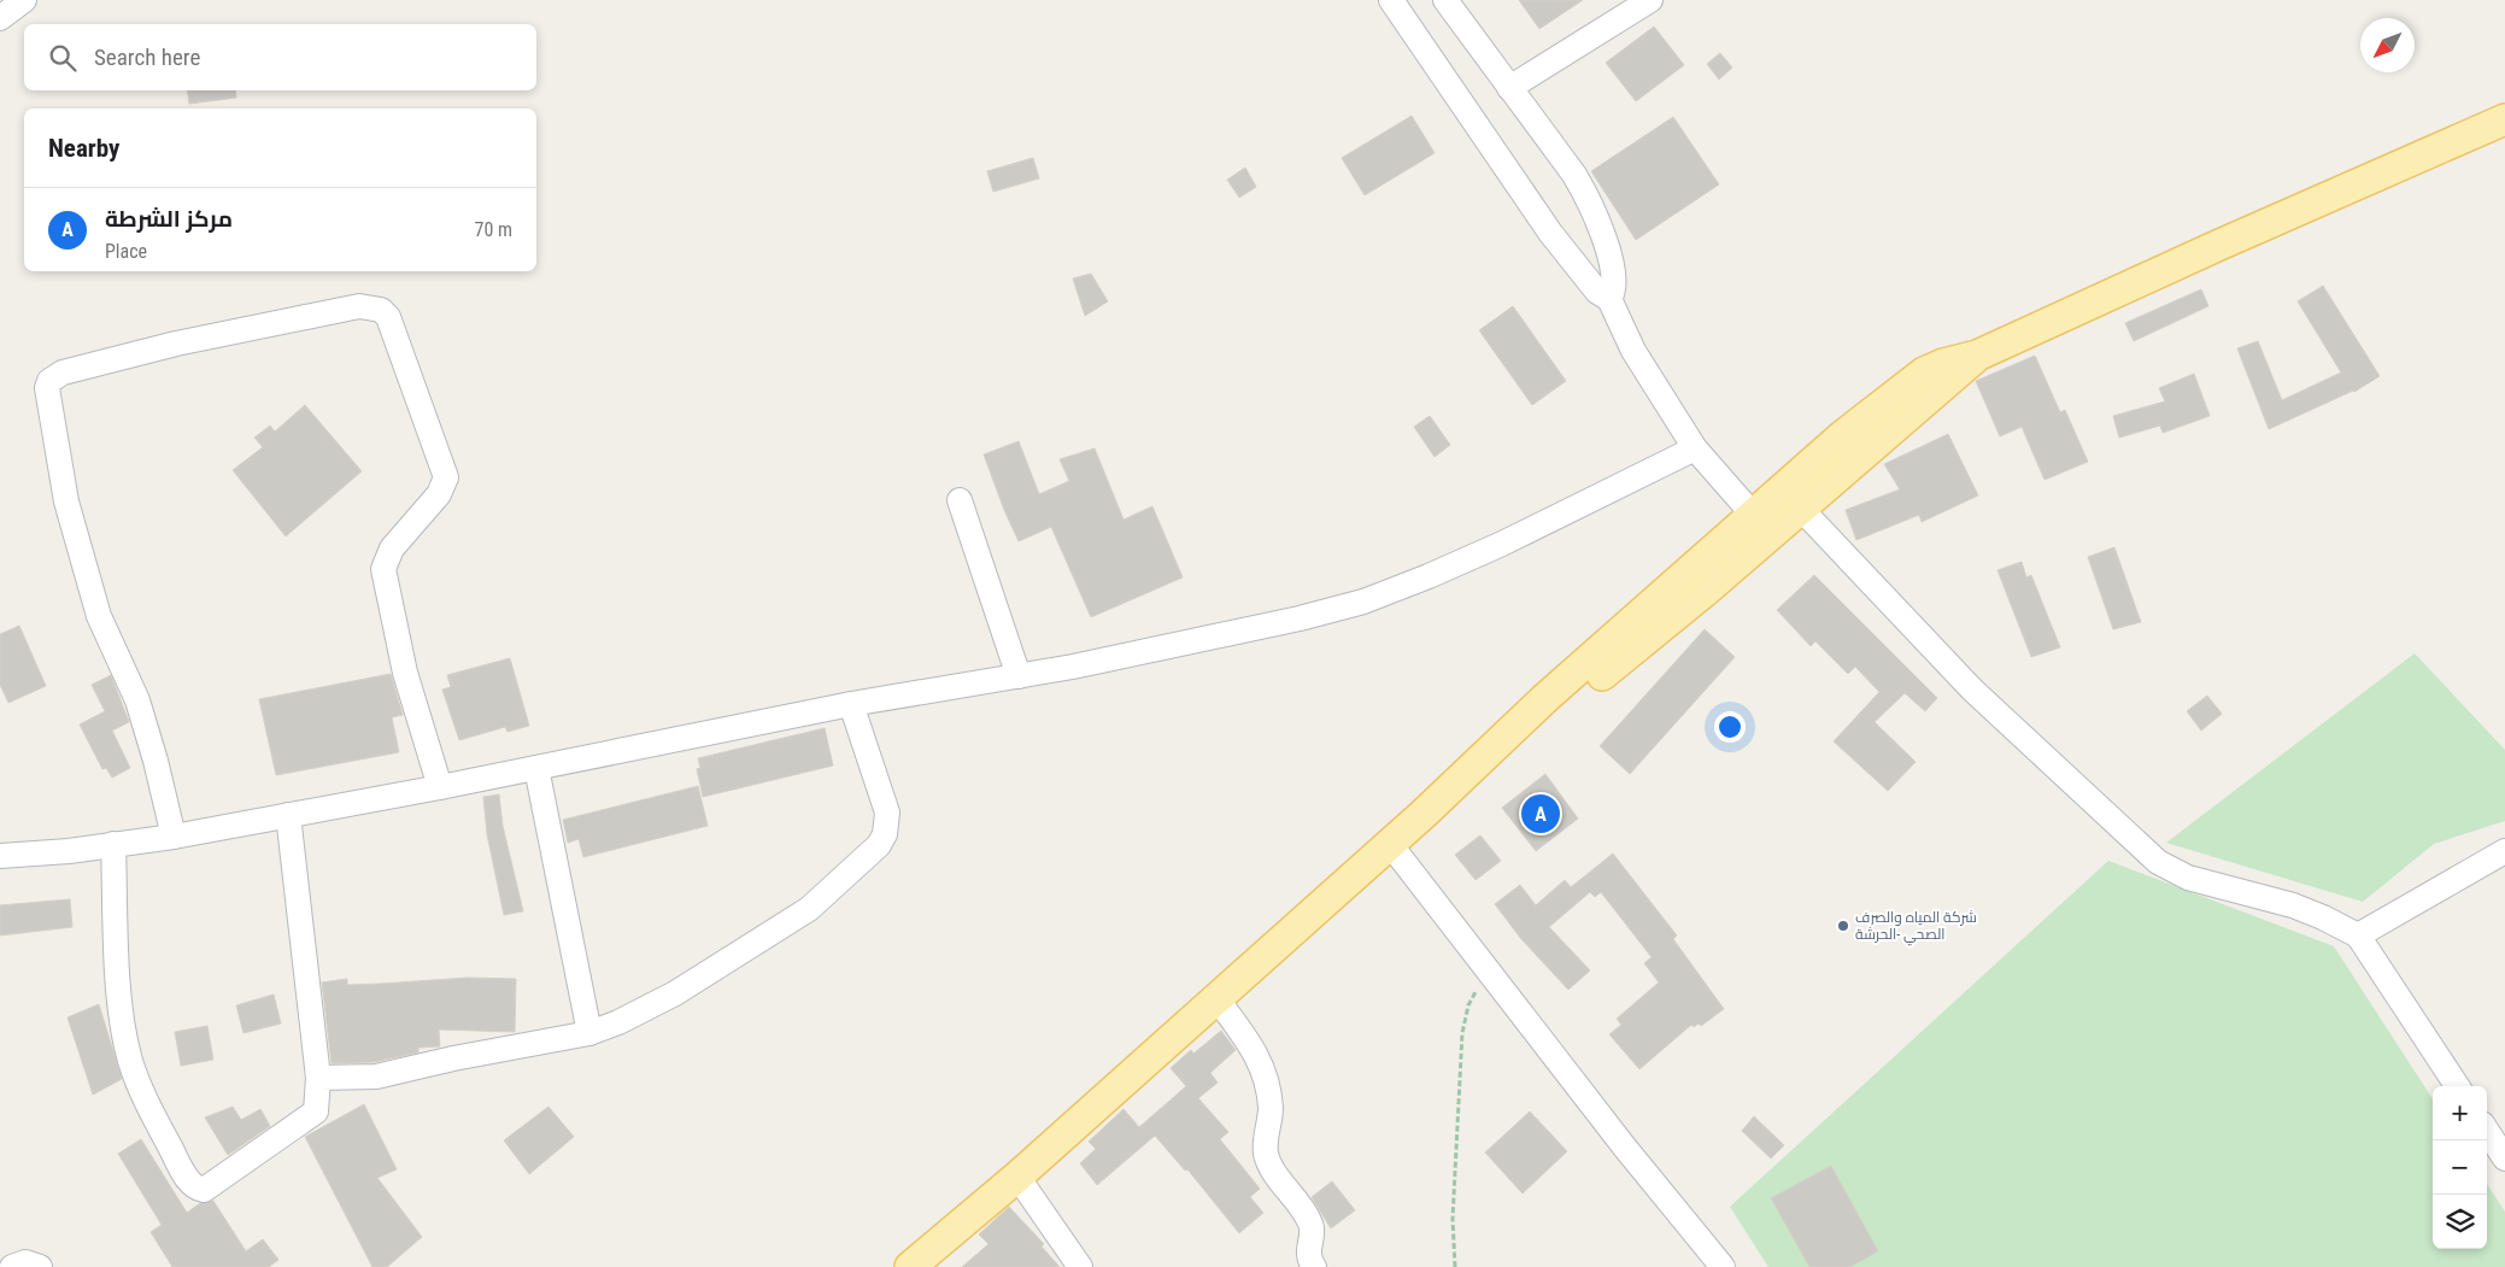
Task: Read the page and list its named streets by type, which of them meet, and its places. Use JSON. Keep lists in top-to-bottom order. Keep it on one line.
{"places":["شركة المياه والصرف الصحي -الحرشة"],"north":"bottom left","page":{"search":"Search here","heading":"Nearby","list":[{"mark":"A","name":"مركز الشرطة","note":"Place","value":"70 m"}],"pins":"A","map_buttons":["+","−"]}}
